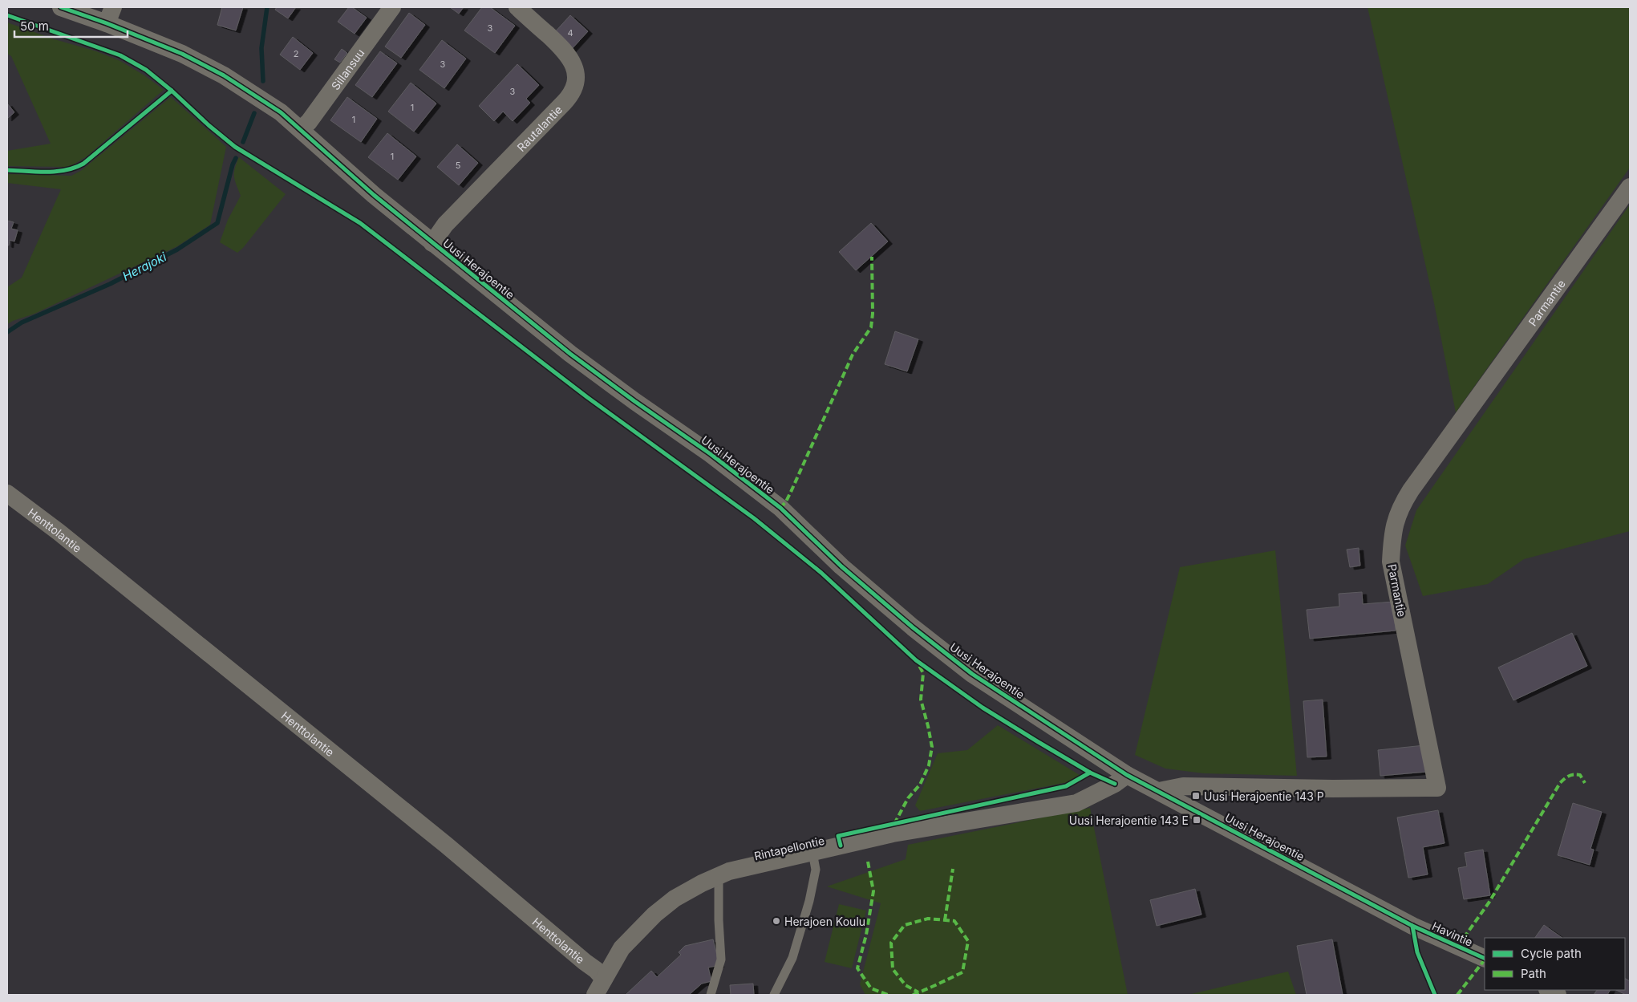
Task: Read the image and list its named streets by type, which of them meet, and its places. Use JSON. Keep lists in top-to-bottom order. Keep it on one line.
{"streets":{"street":["Sillansuu","Rautalantie","Uusi Herajoentie","Parmantie","Henttolantie","Rintapellontie","Havintie"]},"crossings":[["Sillansuu","Uusi Herajoentie"],["Rautalantie","Uusi Herajoentie"],["Uusi Herajoentie","Parmantie"],["Uusi Herajoentie","Rintapellontie"],["Uusi Herajoentie","Havintie"],["Henttolantie","Rintapellontie"]],"water":["Herajoki"],"places":{"transit":["Uusi Herajoentie 143 P","Uusi Herajoentie 143 E"],"other":["Herajoen Koulu"]},"house_numbers":["3","4","2","3","3","1","1","1","5"],"legend":["Cycle path","Path"],"scale_bar":"50 m"}
